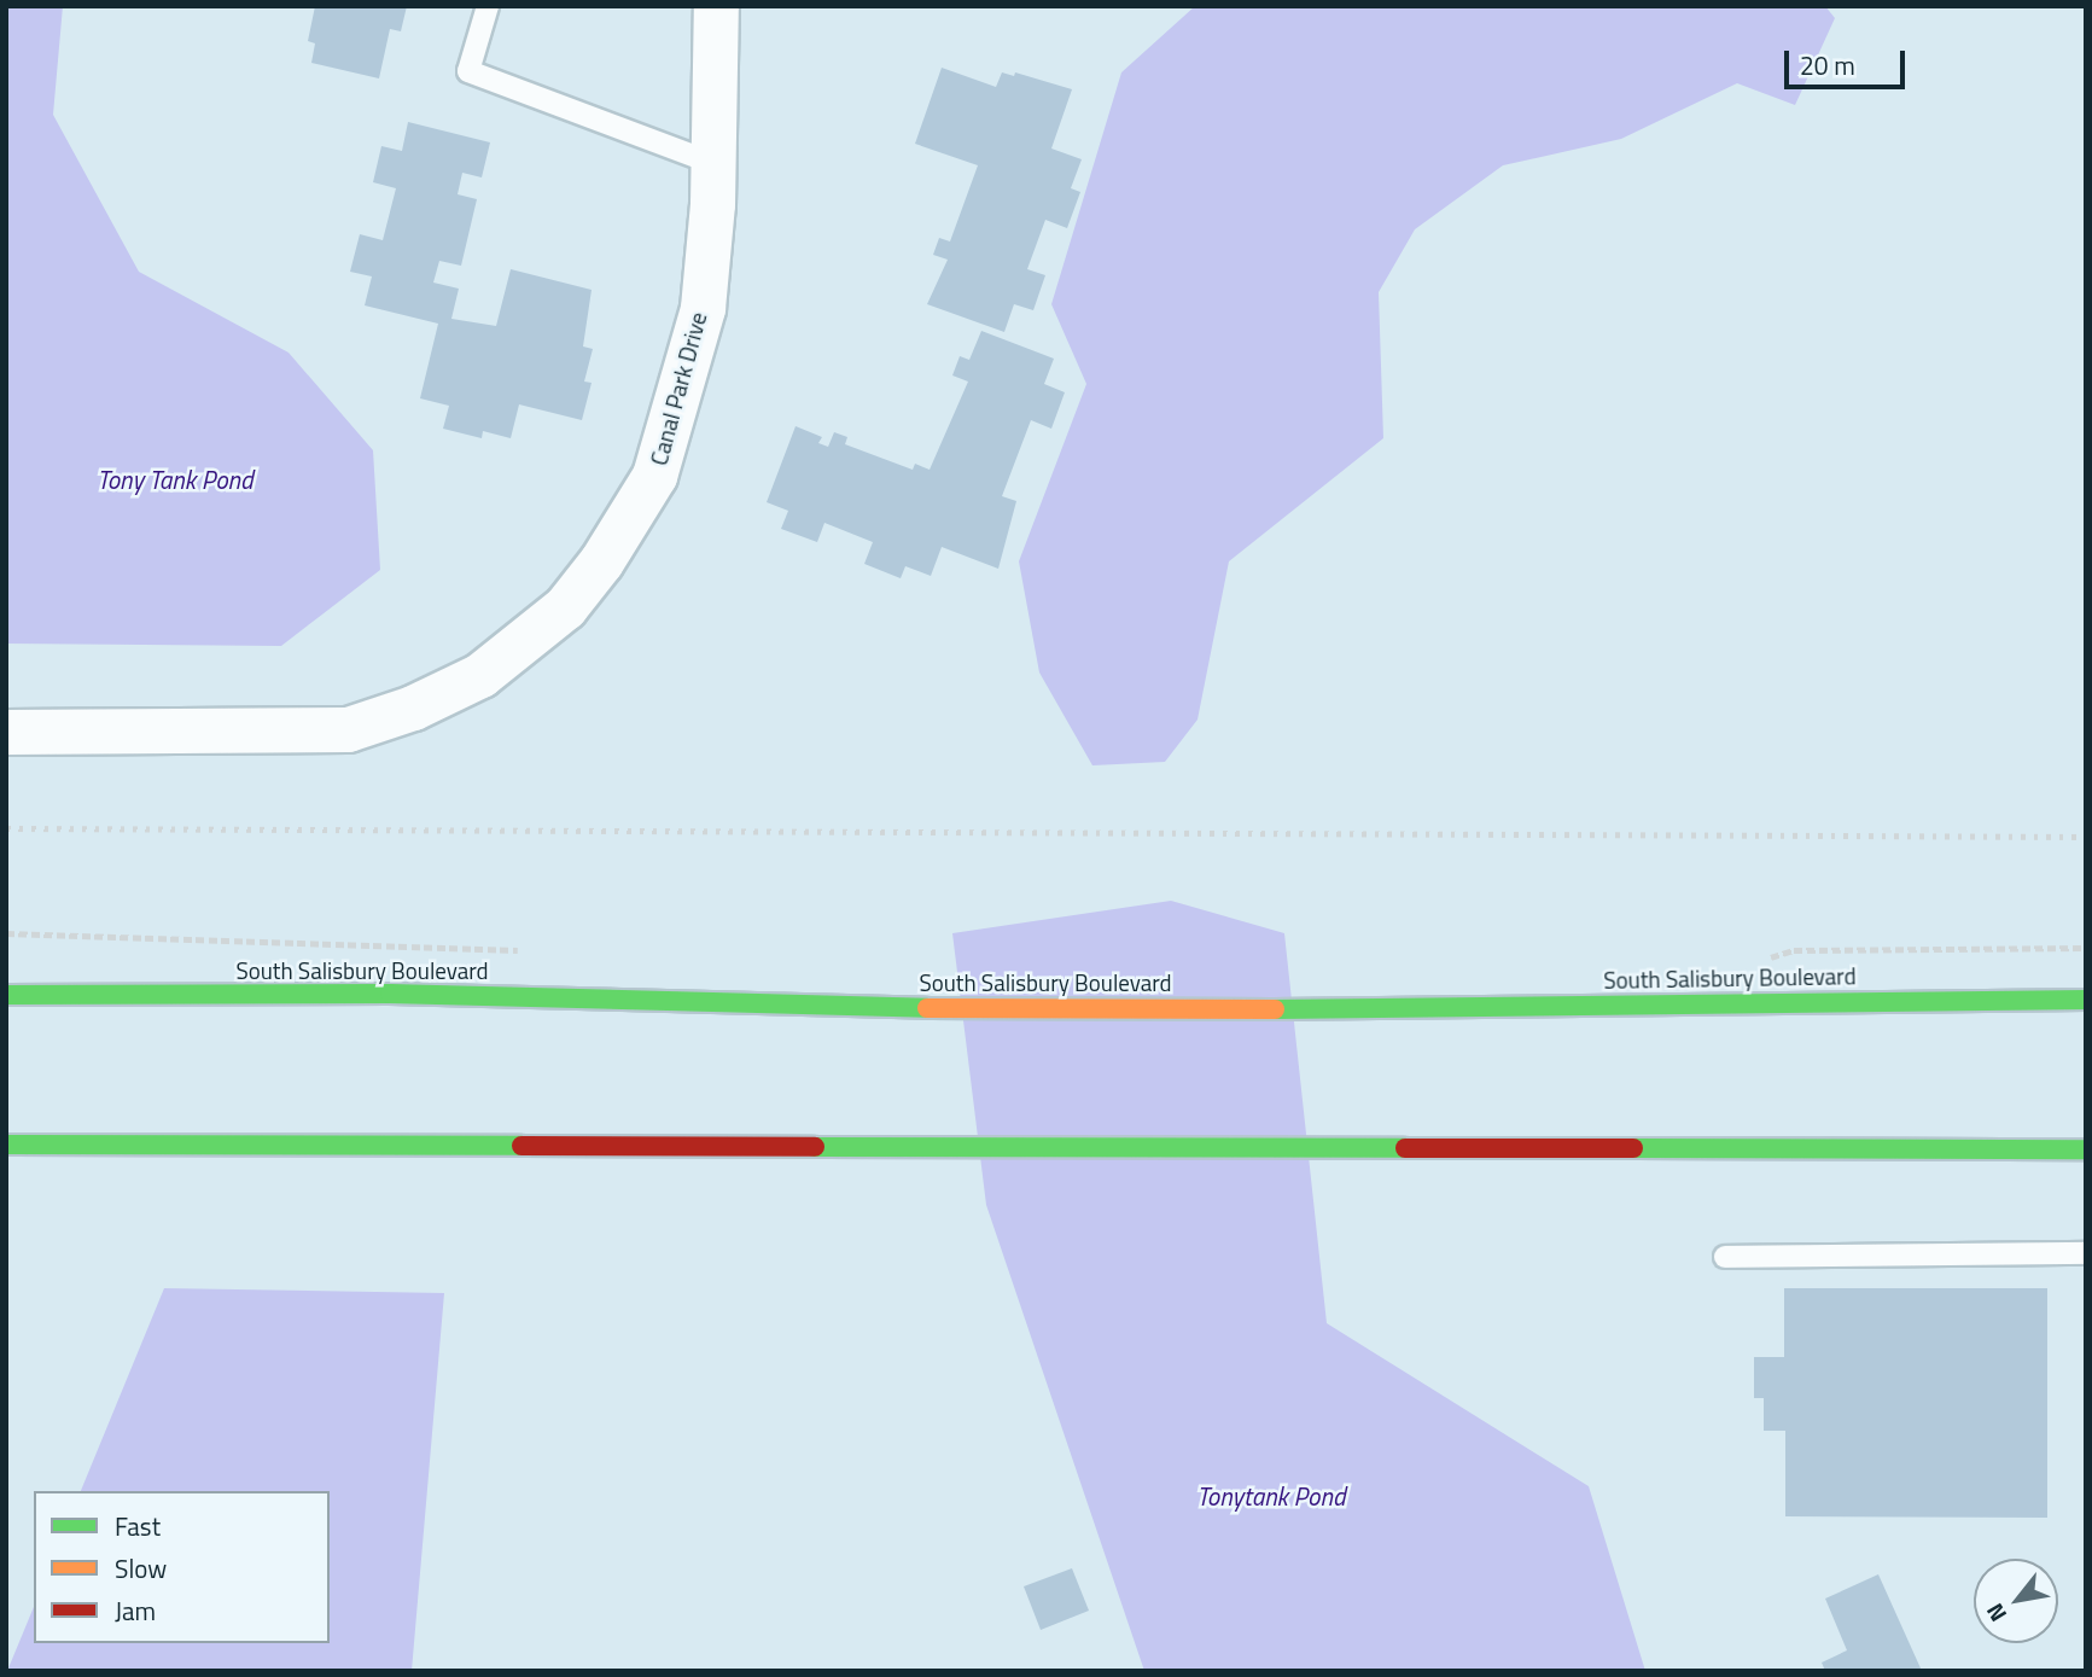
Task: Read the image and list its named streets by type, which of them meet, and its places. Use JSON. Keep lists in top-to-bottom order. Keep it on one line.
{"streets":{"main road":["South Salisbury Boulevard"],"street":["Canal Park Drive"]},"water":["Tony Tank Pond","Tonytank Pond"],"legend":["Fast","Slow","Jam"],"scale_bar":"20 m","north":"bottom left"}
